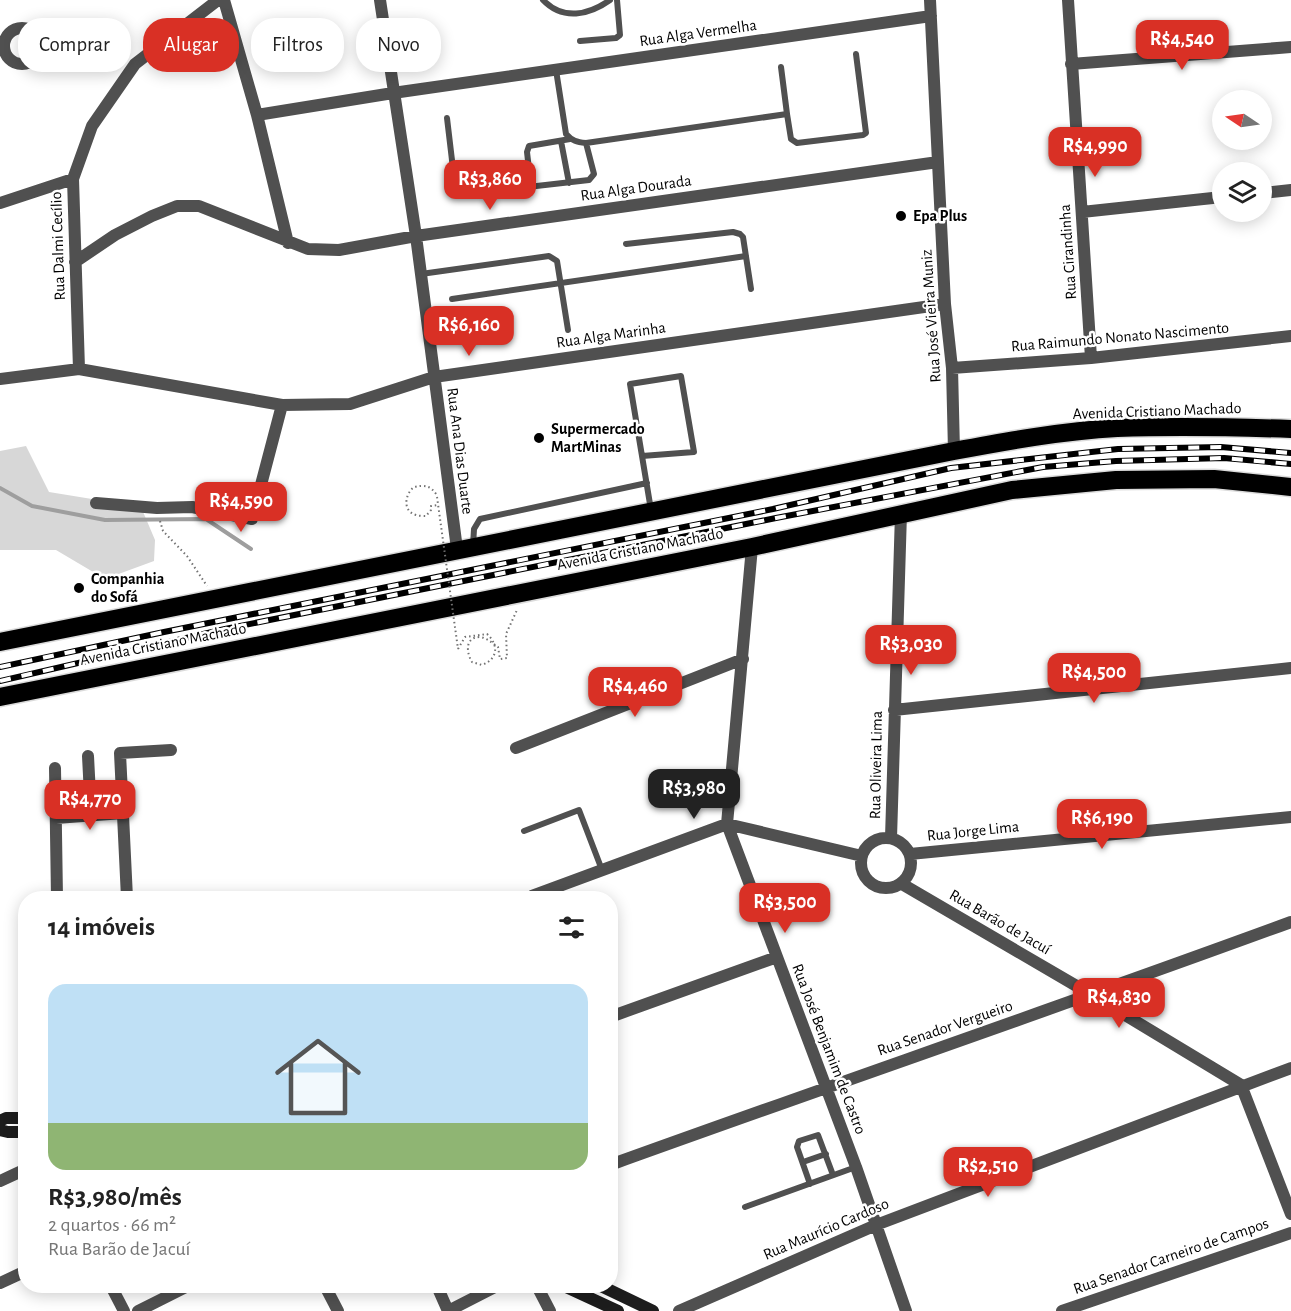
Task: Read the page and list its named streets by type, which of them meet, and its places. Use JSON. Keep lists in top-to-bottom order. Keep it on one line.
{"streets":{"highway":["Avenida Cristiano Machado"],"street":["Rua Alga Vermelha","Rua Alga Dourada","Rua Dalmi Cecílio","Rua Cirandinha","Rua José Vieira Muniz","Rua Alga Marinha","Rua Raimundo Nonato Nascimento","Rua Ana Dias Duarte","Rua Oliveira Lima","Rua Jorge Lima","Rua Barão de Jacuí","Rua Senador Vergueiro","Rua José Benjamim de Castro","Rua Maurício Cardoso","Rua Senador Carneiro de Campos"]},"crossings":[["Rua Alga Vermelha","Rua José Vieira Muniz"],["Rua Alga Vermelha","Rua Ana Dias Duarte"],["Rua Alga Dourada","Rua Dalmi Cecílio"],["Rua Alga Dourada","Rua José Vieira Muniz"],["Rua Alga Dourada","Rua Ana Dias Duarte"],["Rua Dalmi Cecílio","Rua Alga Marinha"],["Rua Cirandinha","Rua Raimundo Nonato Nascimento"],["Rua José Vieira Muniz","Rua Alga Marinha"],["Rua José Vieira Muniz","Rua Raimundo Nonato Nascimento"],["Rua José Vieira Muniz","Avenida Cristiano Machado"],["Rua Alga Marinha","Rua Ana Dias Duarte"],["Avenida Cristiano Machado","Rua Ana Dias Duarte"],["Avenida Cristiano Machado","Rua Oliveira Lima"],["Avenida Cristiano Machado","Rua José Benjamim de Castro"],["Rua Oliveira Lima","Rua Jorge Lima"],["Rua Oliveira Lima","Rua Barão de Jacuí"],["Rua Jorge Lima","Rua Barão de Jacuí"],["Rua Barão de Jacuí","Rua Senador Vergueiro"],["Rua Barão de Jacuí","Rua Maurício Cardoso"],["Rua Senador Vergueiro","Rua José Benjamim de Castro"],["Rua José Benjamim de Castro","Rua Maurício Cardoso"]],"places":["Epa Plus","Supermercado MartMinas","Companhia do Sofá"],"north":"left","page":{"chip":["Comprar","Alugar","Filtros","Novo"],"price":["R$4,540","R$4,990","R$3,860","R$6,160","R$4,590","R$3,030","R$4,500","R$4,460","R$3,980","R$4,770","R$6,190","R$3,500","R$4,830","R$2,510"],"heading":"14 imóveis","list":[{"name":"R$3,980/mês","note":"2 quartos · 66 m² · Rua Barão de Jacuí"}]}}
